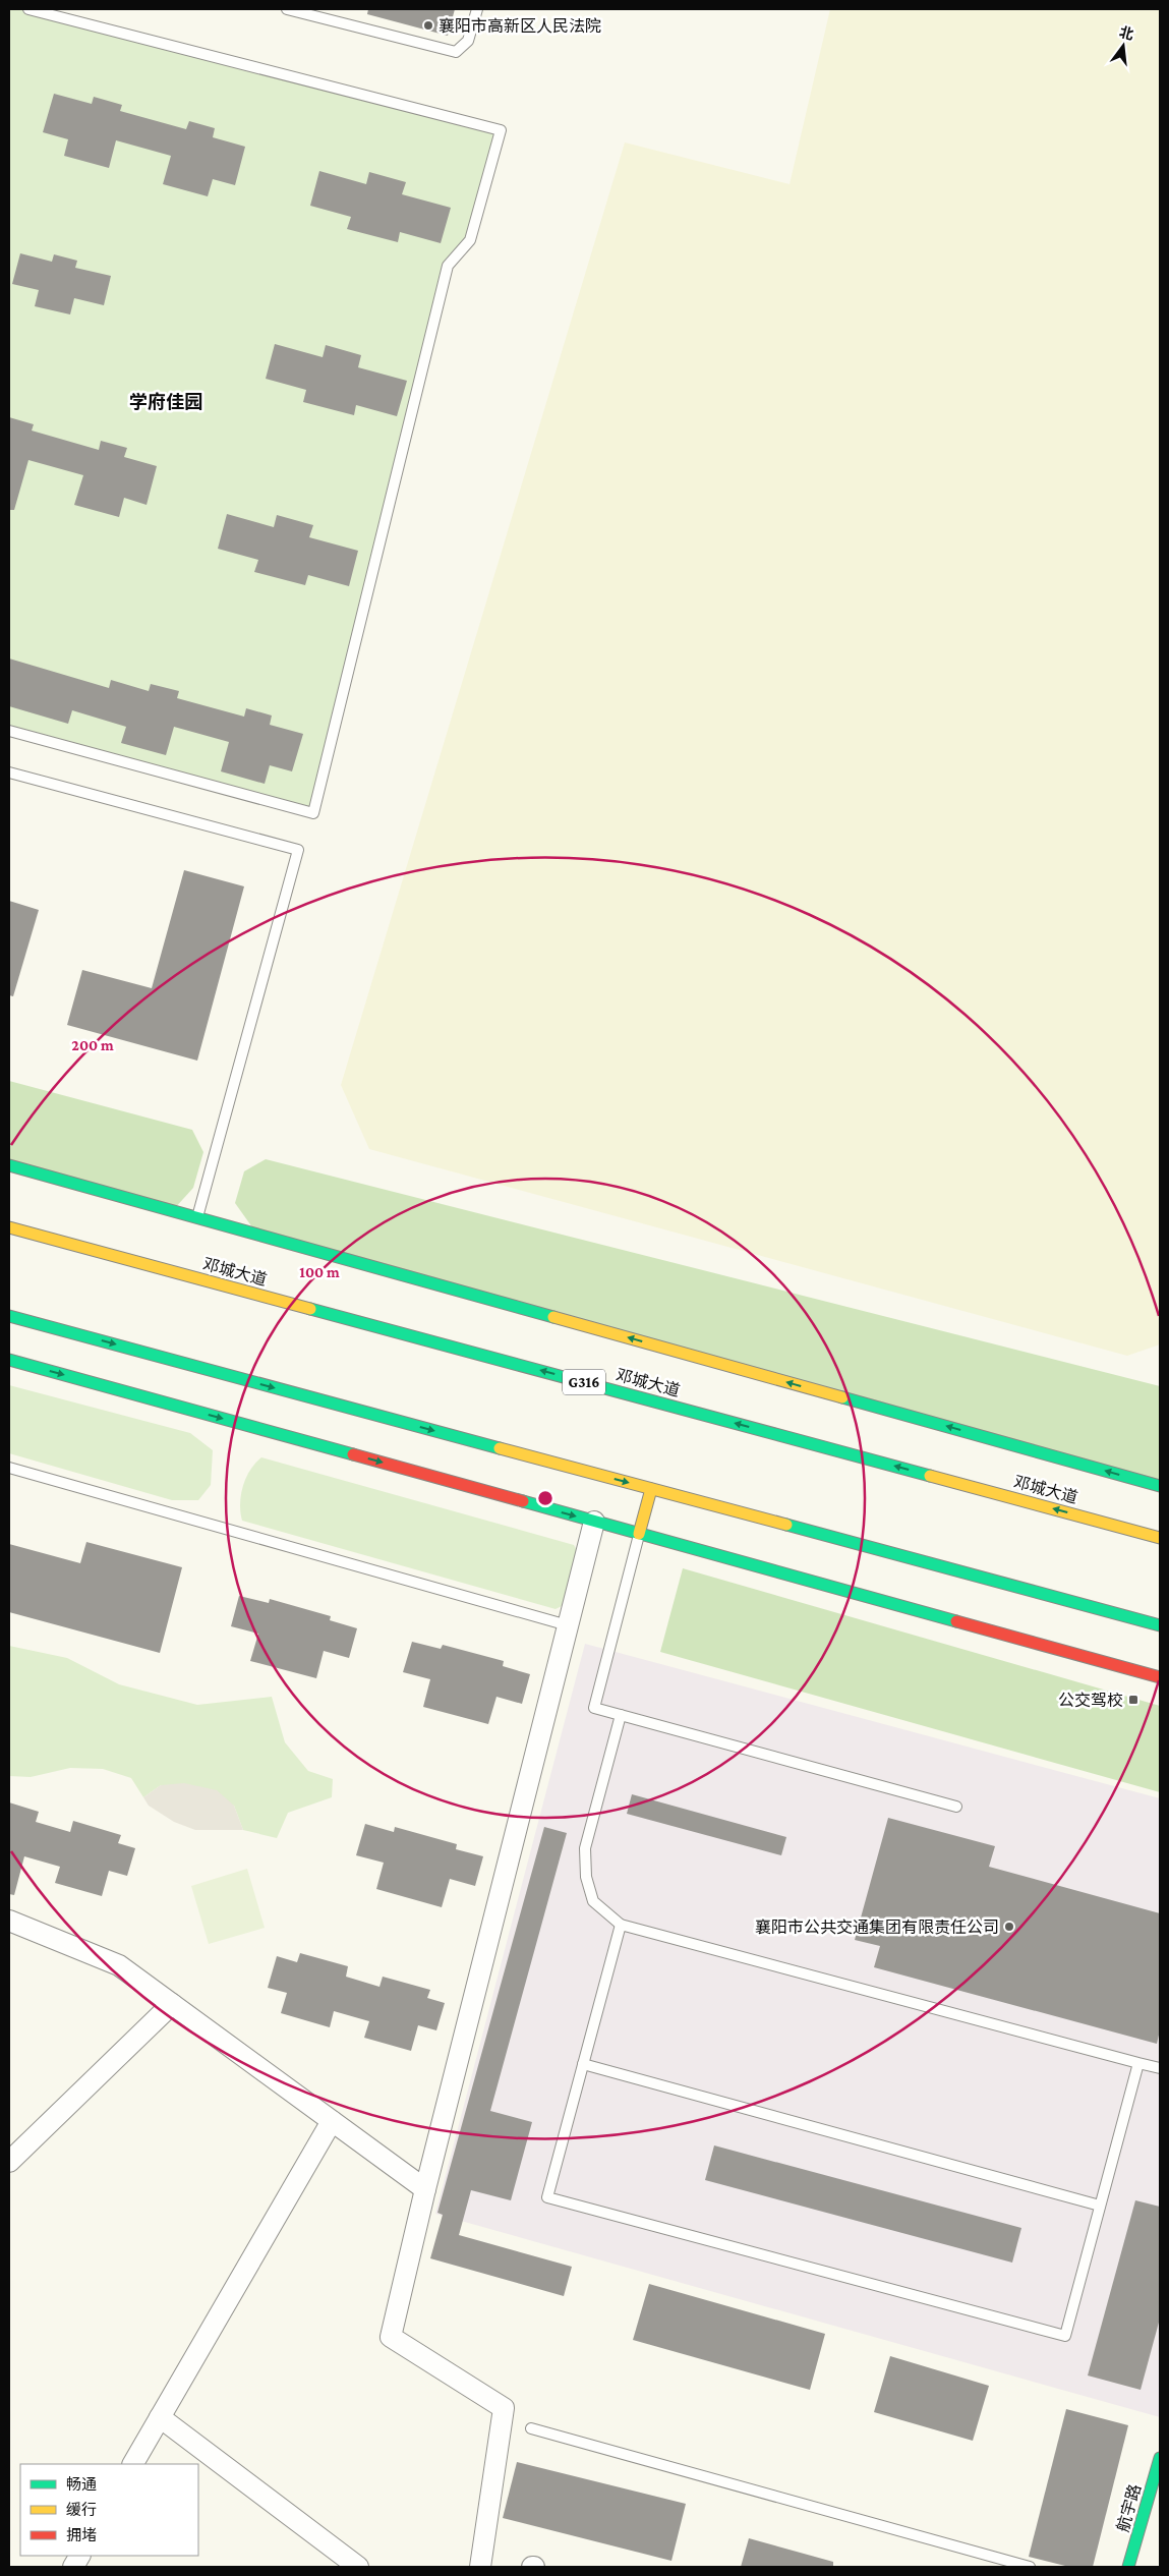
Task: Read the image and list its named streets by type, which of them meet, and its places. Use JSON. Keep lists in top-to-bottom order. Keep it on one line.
{"streets":{"main road":["邓城大道","G316","航宇路"]},"districts":["学府佳园"],"places":{"other":["襄阳市高新区人民法院","襄阳市公共交通集团有限责任公司"],"transit":["公交驾校"]},"legend":["畅通","缓行","拥堵"],"north":"top","rings":["200 m","100 m"]}
